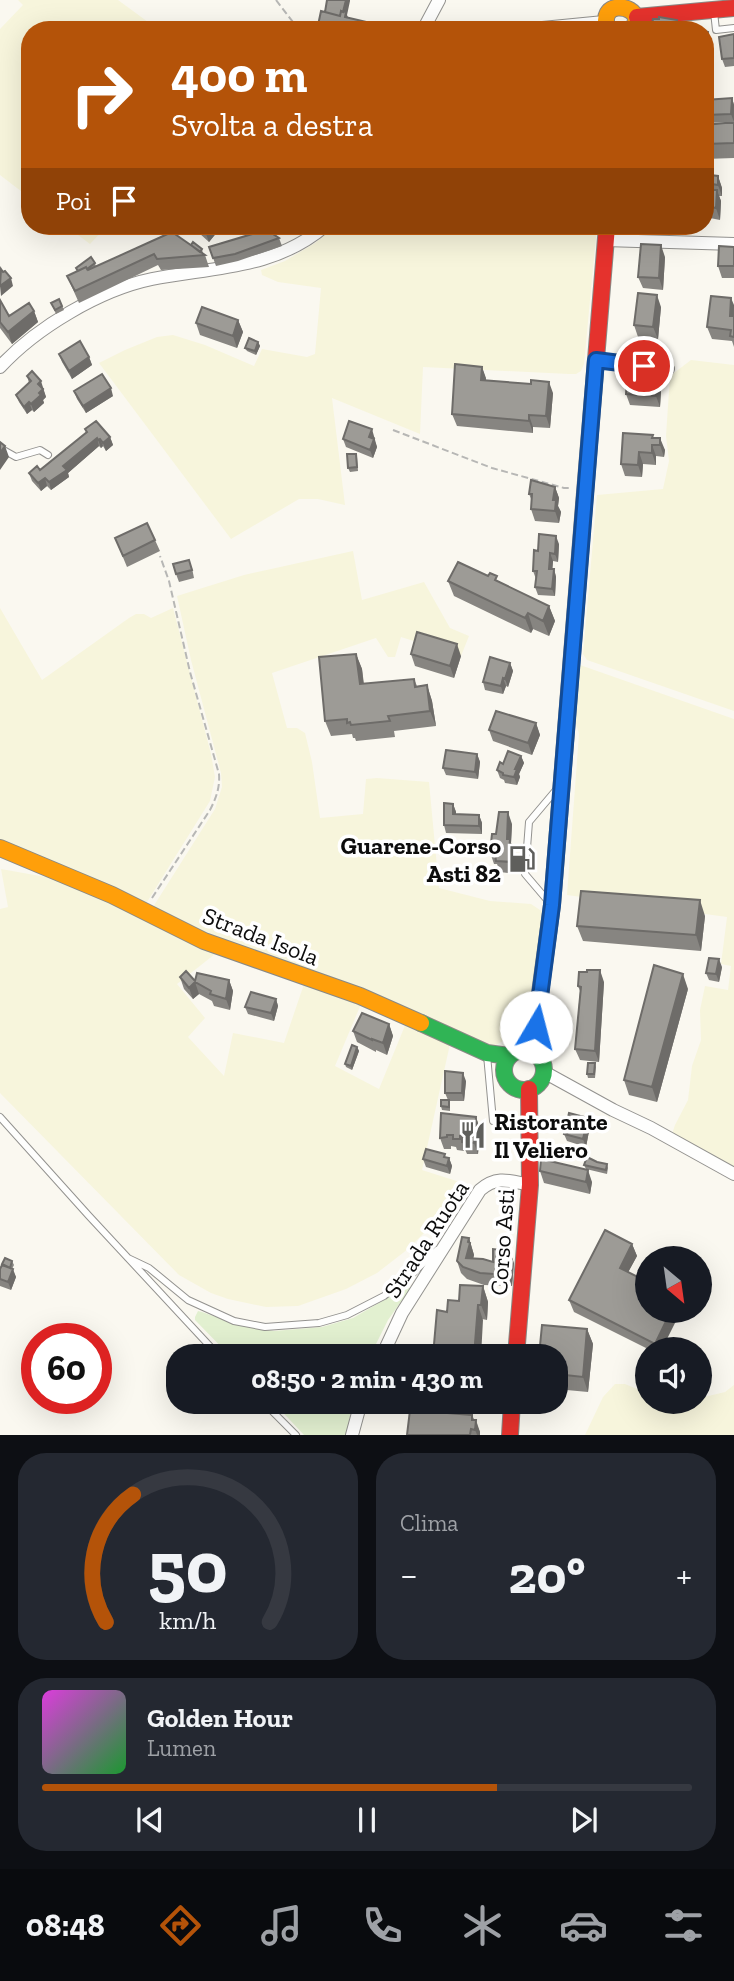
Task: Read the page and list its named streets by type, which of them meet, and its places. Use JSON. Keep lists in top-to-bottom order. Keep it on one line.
{"streets":{"main road":["Strada Isola","Corso Asti"],"street":["Strada Ruota"]},"crossings":[["Strada Isola","Corso Asti"],["Strada Ruota","Corso Asti"]],"places":{"fuel station":["Guarene-Corso Asti 82"],"restaurant":["Ristorante Il Veliero"]},"north":"bottom right","page":{"turn":["400 m","Svolta a destra"],"then":"Poi","limit":"60","trip":"08:50 · 2 min · 430 m","tile":"Clima","heat":["−","20°","+"],"song":["Golden Hour","Lumen"],"tabs":"08:48","gauge":["50","km/h"]}}
